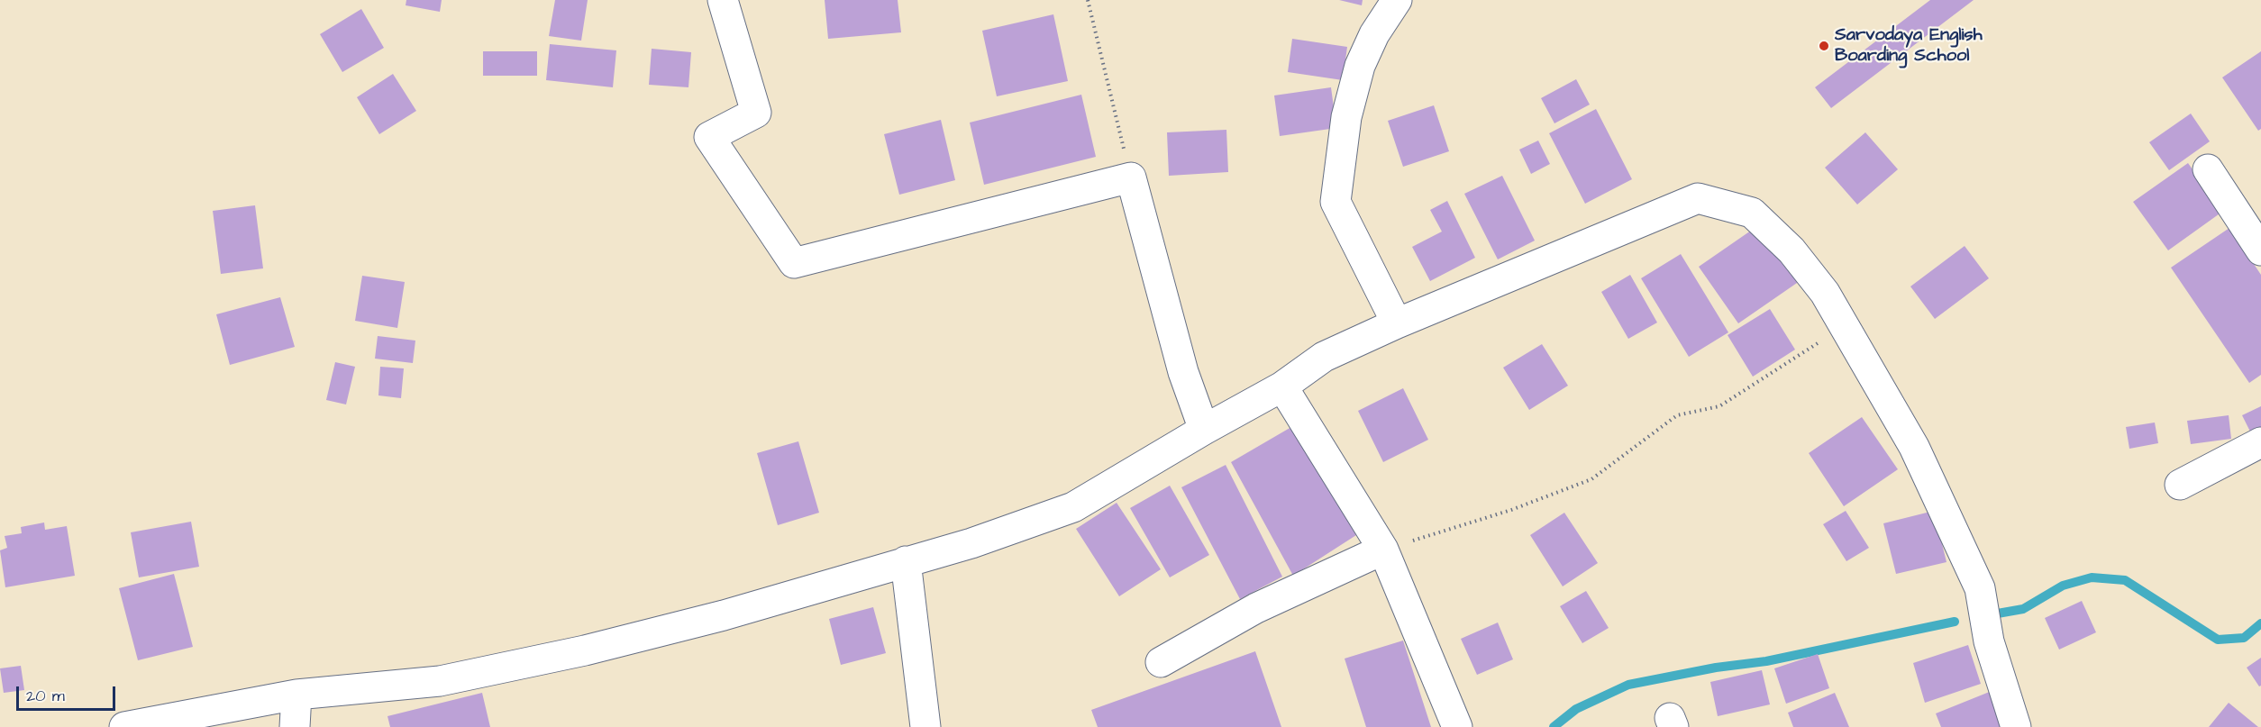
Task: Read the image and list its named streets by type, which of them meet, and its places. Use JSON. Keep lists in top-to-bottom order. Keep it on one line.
{"places":["Sarvodaya English Boarding School"],"scale_bar":"20 m"}
